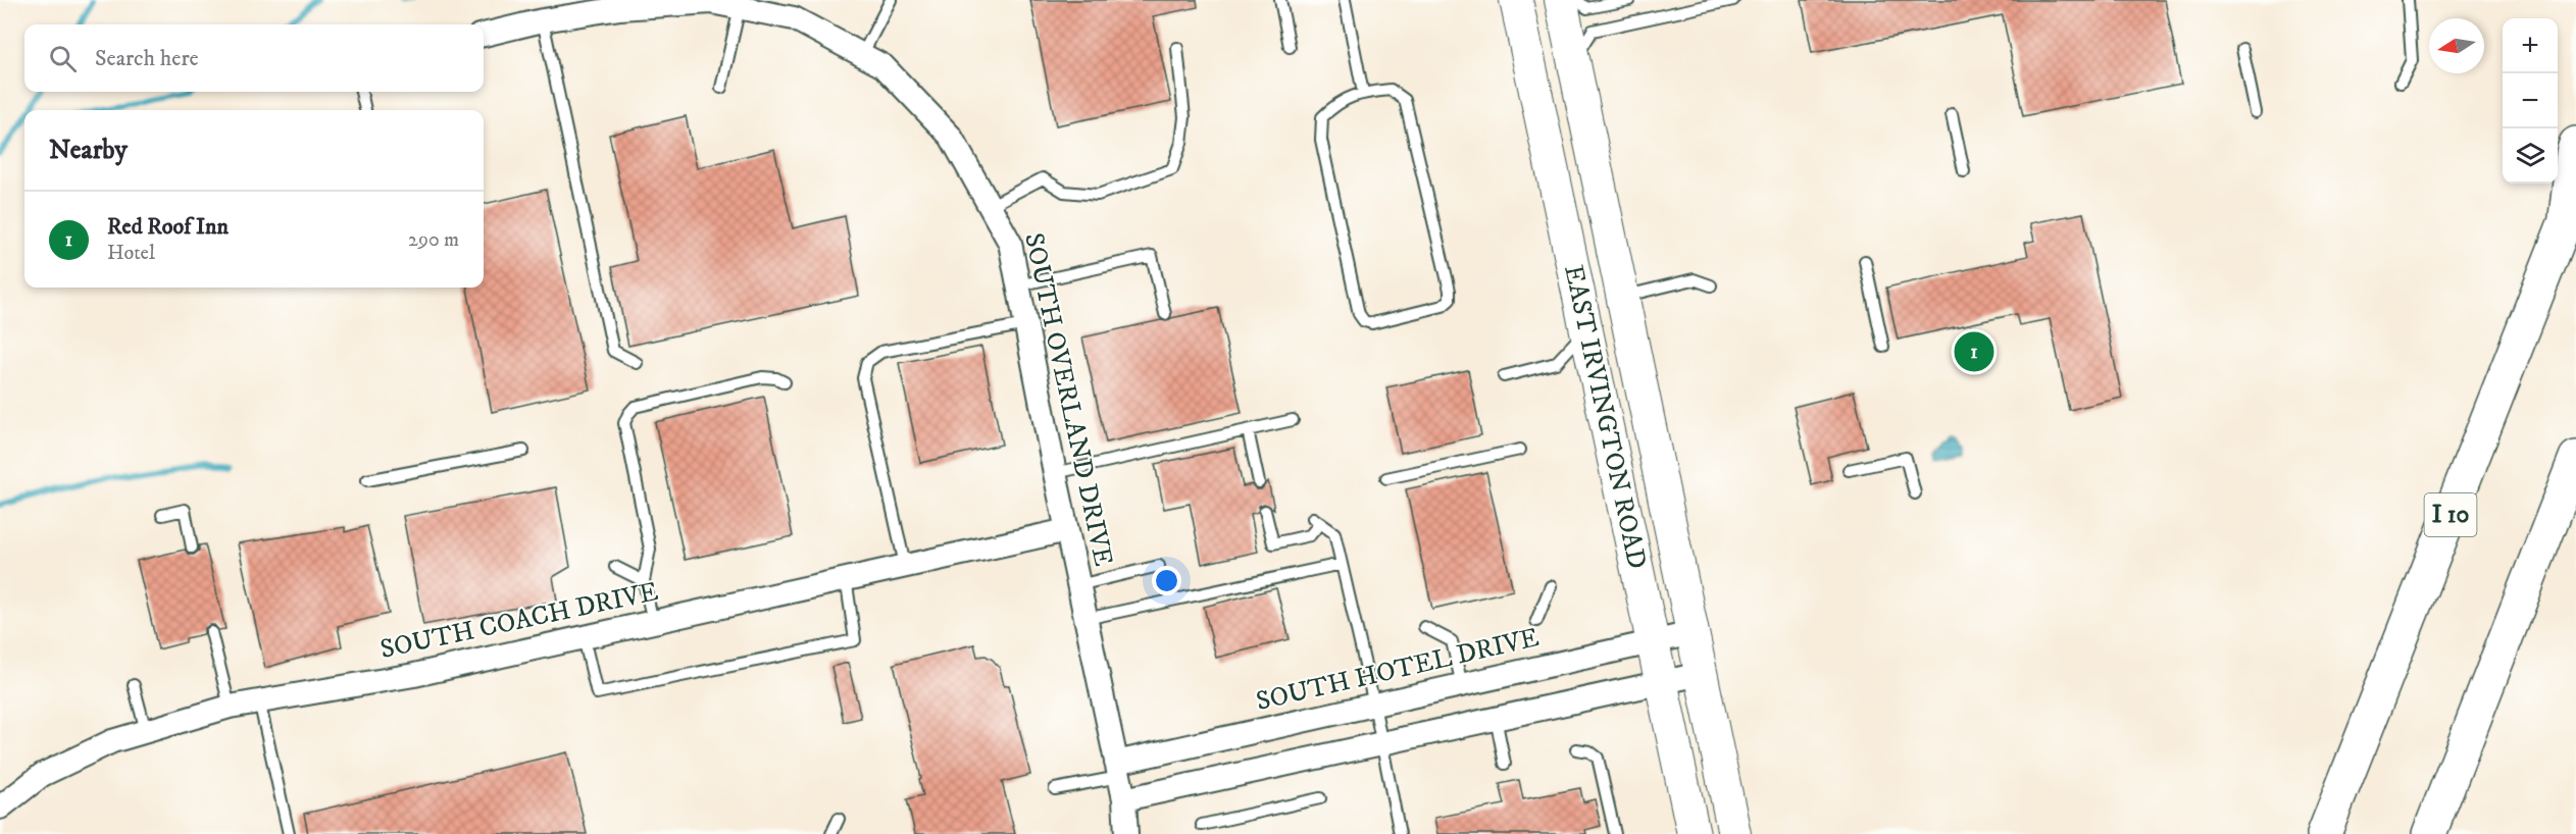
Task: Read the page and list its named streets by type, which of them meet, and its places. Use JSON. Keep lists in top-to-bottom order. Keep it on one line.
{"streets":{"highway":["I 10"],"main road":["EAST IRVINGTON ROAD"],"street":["SOUTH OVERLAND DRIVE","SOUTH COACH DRIVE","SOUTH HOTEL DRIVE"]},"crossings":[["SOUTH OVERLAND DRIVE","SOUTH COACH DRIVE"],["SOUTH OVERLAND DRIVE","SOUTH HOTEL DRIVE"],["EAST IRVINGTON ROAD","SOUTH HOTEL DRIVE"]],"north":"left","page":{"map_buttons":["+","−"],"search":"Search here","heading":"Nearby","list":[{"mark":"1","name":"Red Roof Inn","note":"Hotel","value":"290 m"}],"pins":"1"}}
